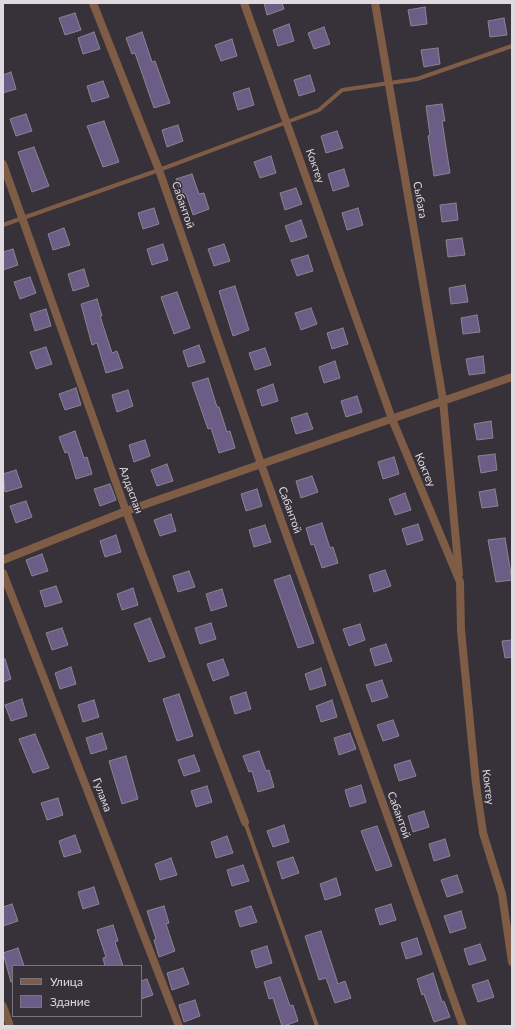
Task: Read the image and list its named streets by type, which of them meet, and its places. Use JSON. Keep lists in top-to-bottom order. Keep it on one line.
{"streets":{"street":["Коктеу","Сыбага","Сабантой","Алдаспан","Гулама"]},"crossings":[["Коктеу","Сыбага"]],"legend":["Улица","Здание"]}
